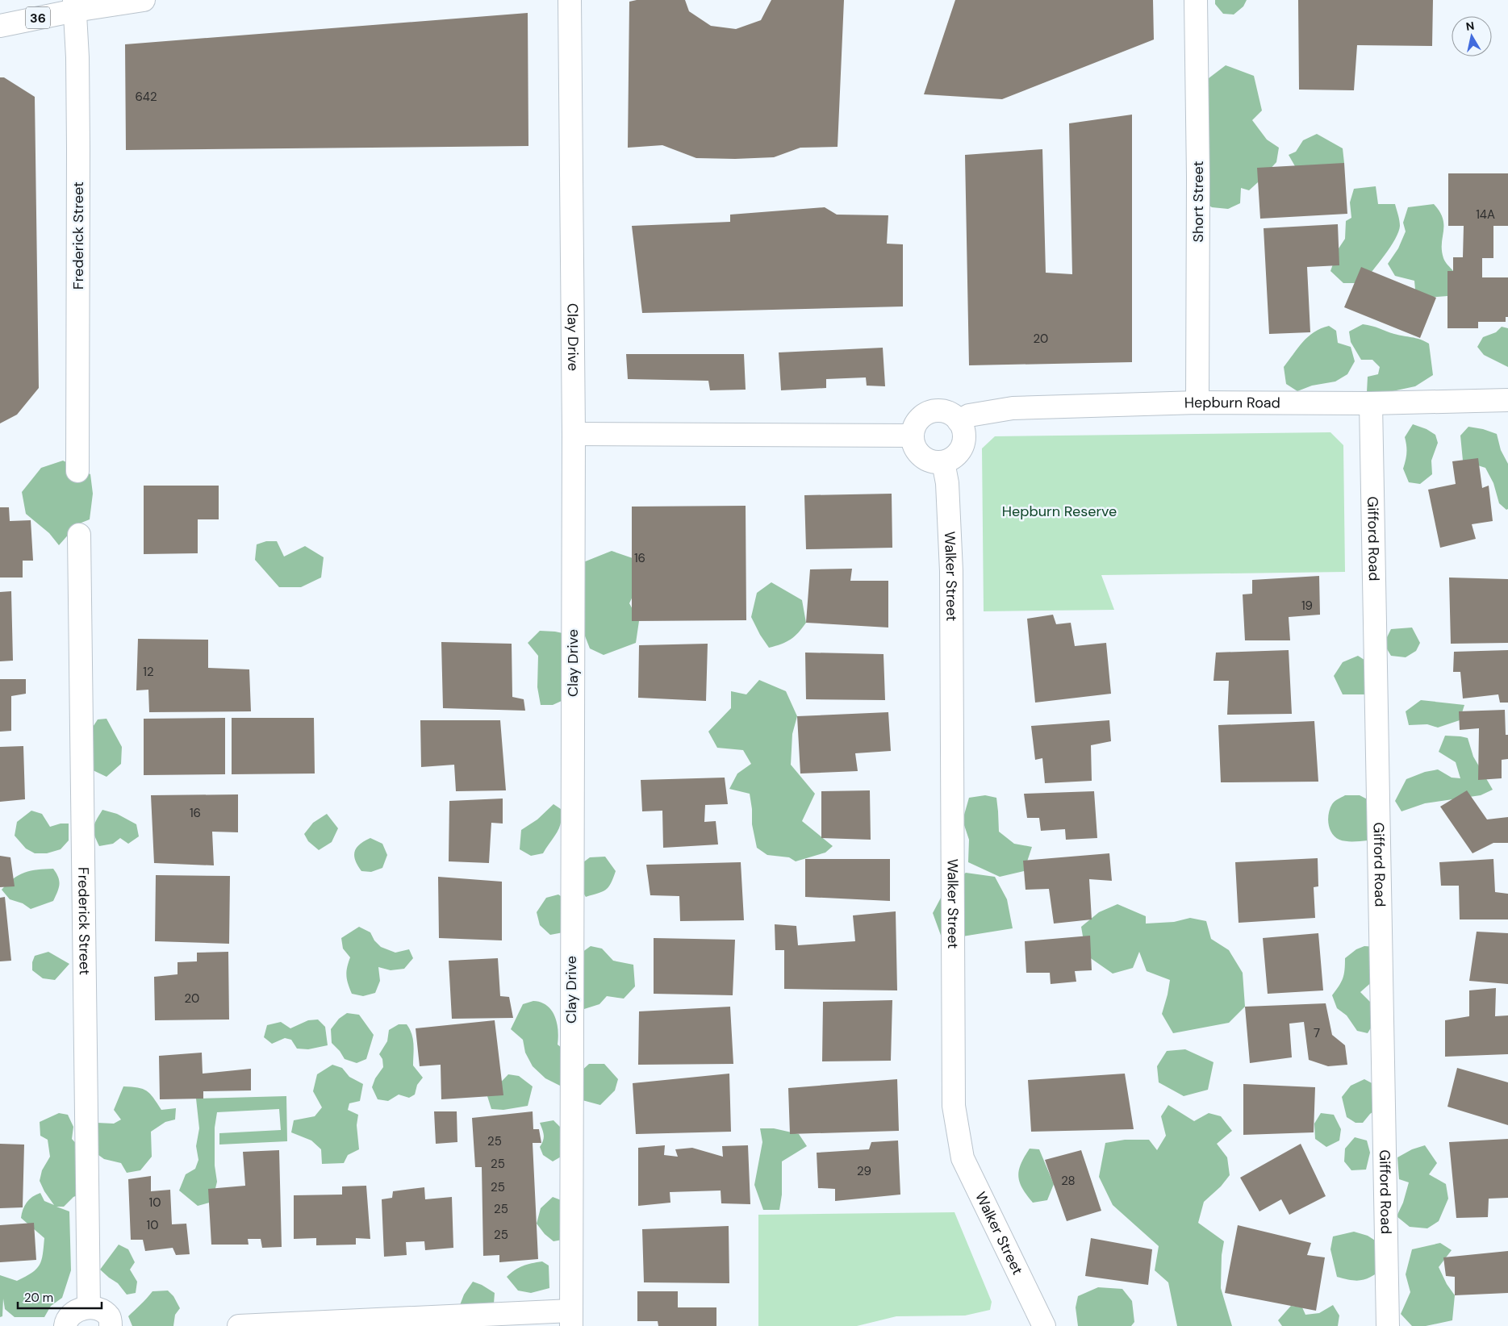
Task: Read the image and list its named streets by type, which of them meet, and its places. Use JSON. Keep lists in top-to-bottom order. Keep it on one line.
{"streets":{"street":["36","Short Street","Frederick Street","Clay Drive","Hepburn Road","Gifford Road","Walker Street"]},"crossings":[["36","Frederick Street"],["Short Street","Hepburn Road"],["Hepburn Road","Gifford Road"],["Hepburn Road","Walker Street"]],"parks":["Hepburn Reserve"],"house_numbers":["642","14A","20","16","19","12","16","20","7","25","25","29","28","25","10","25","10","25"],"scale_bar":"20 m","north":"top"}
